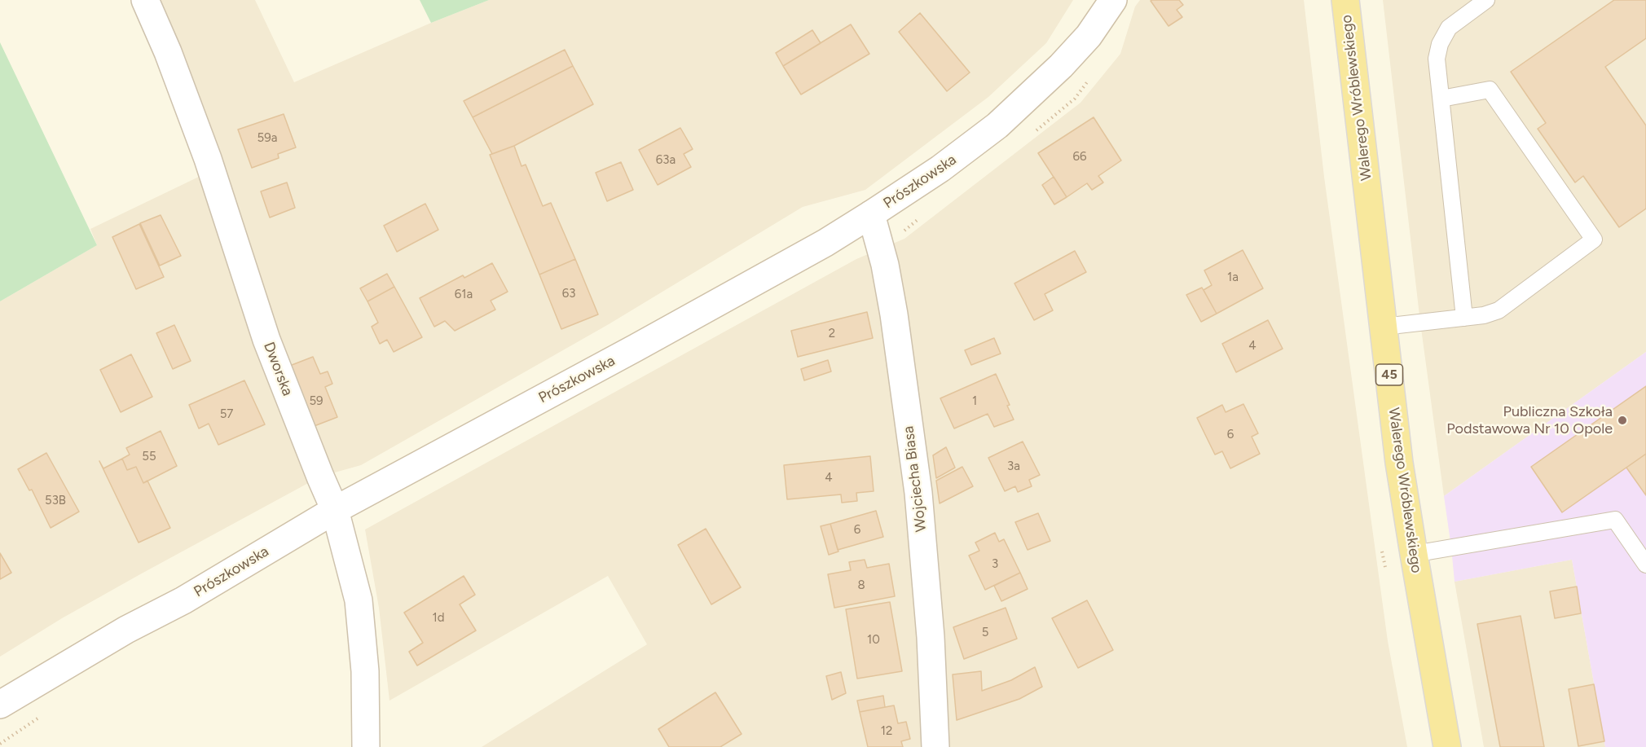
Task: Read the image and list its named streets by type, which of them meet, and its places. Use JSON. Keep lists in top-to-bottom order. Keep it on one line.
{"streets":{"main road":["Walerego Wróblewskiego","Prószkowska","Dworska","45","Wojciecha Biasa"]},"crossings":[["Prószkowska","Dworska"],["Prószkowska","Wojciecha Biasa"]],"places":["Publiczna Szkoła Podstawowa Nr 10 Opole"],"house_numbers":["59a","66","63a","1a","63","61a","2","4","59","1","57","6","55","3a","4","53B","6","3","8","1d","5","10","12"]}
